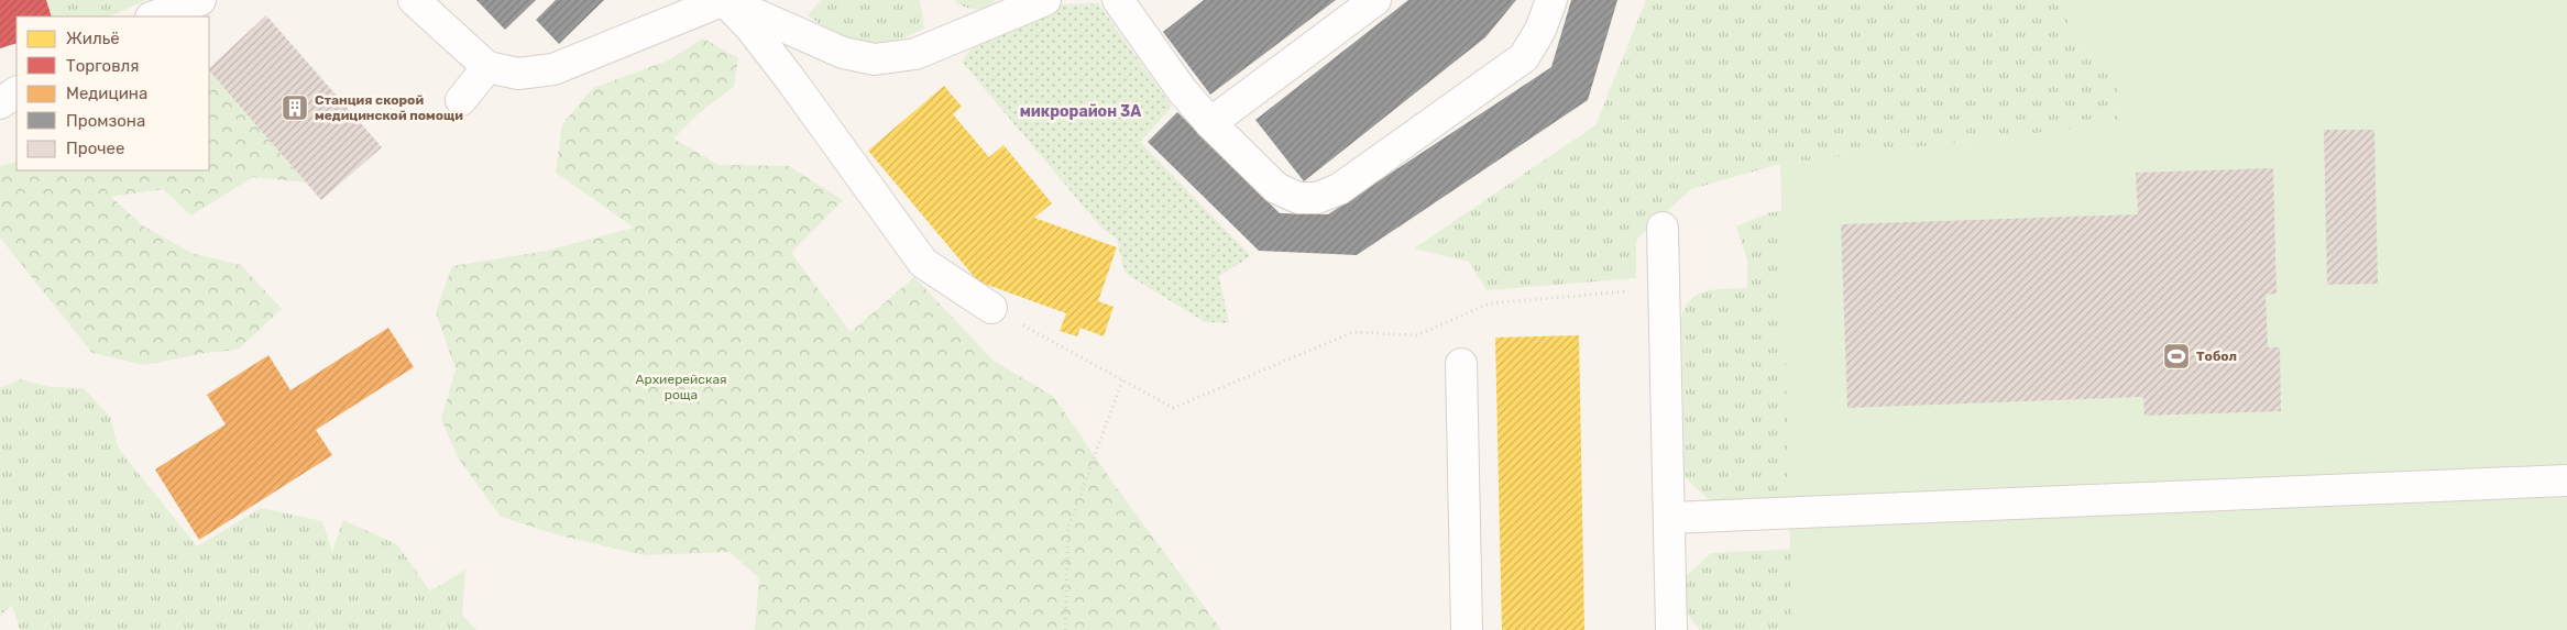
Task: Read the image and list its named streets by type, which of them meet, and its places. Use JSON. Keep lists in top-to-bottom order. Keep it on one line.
{"districts":["микрорайон 3А"],"parks":["Архиерейская роща"],"places":{"building":["Станция скорой медицинской помощи"],"sports":["Тобол"]},"legend":["Жильё","Торговля","Медицина","Промзона","Прочее"]}
